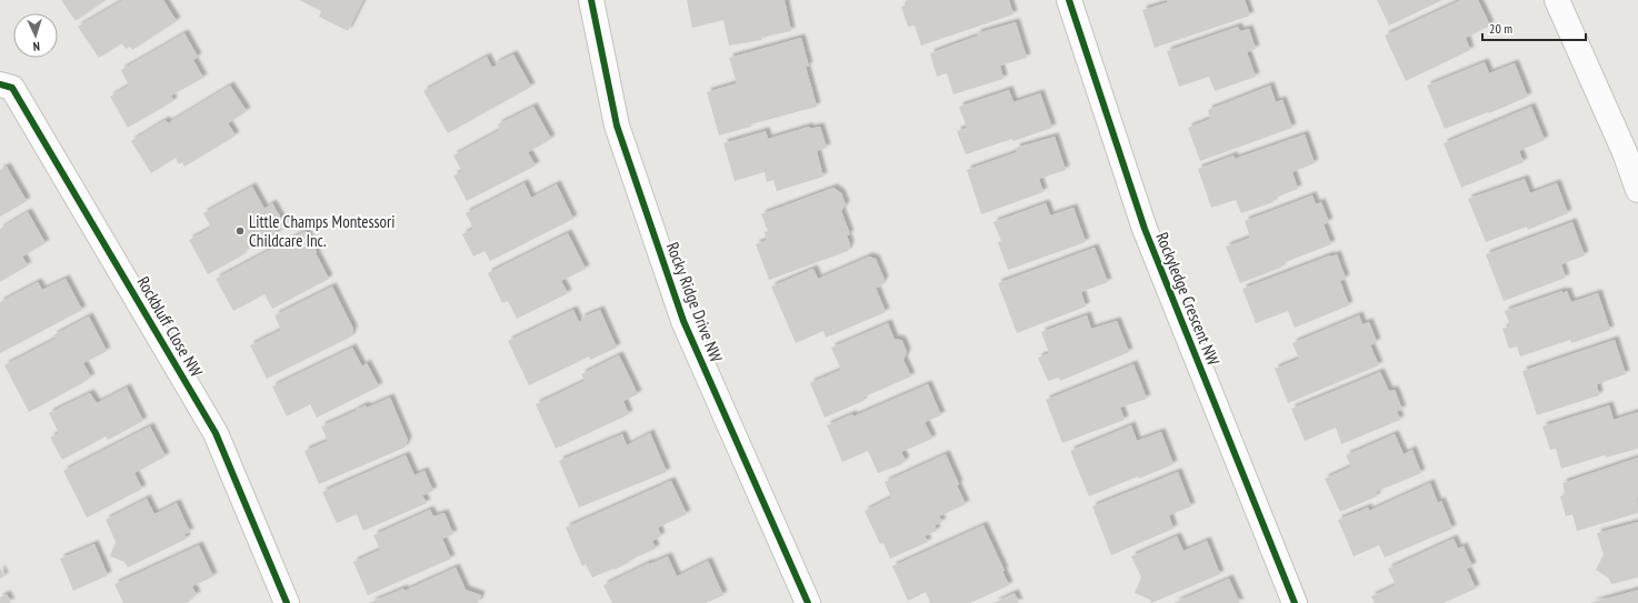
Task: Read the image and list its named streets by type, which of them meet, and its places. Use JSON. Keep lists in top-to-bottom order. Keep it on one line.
{"streets":{"street":["Rockyledge Crescent NW","Rocky Ridge Drive NW","Rockbluff Close NW"]},"places":["Little Champs Montessori Childcare Inc."],"scale_bar":"20 m","north":"bottom"}
